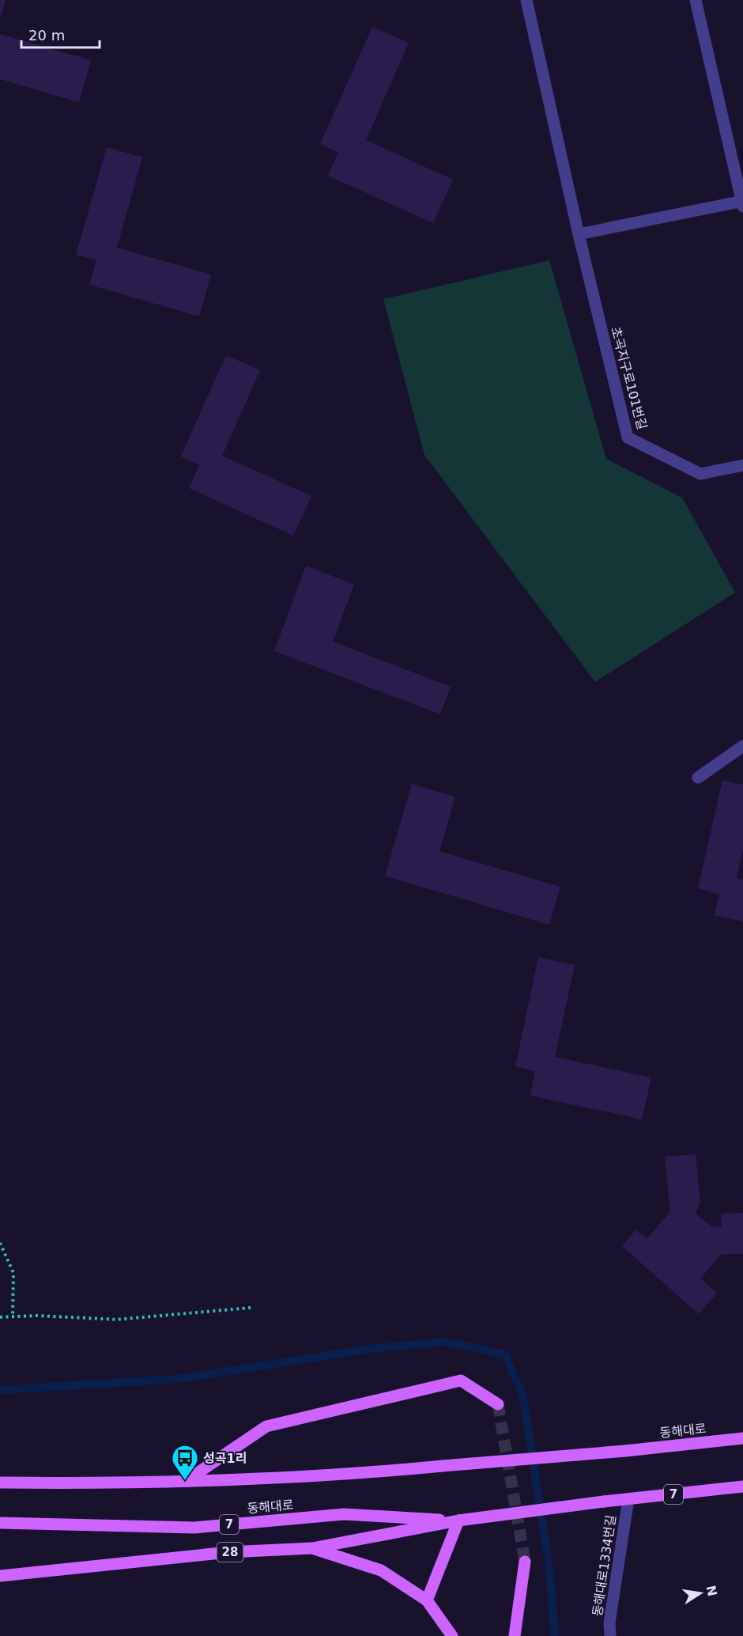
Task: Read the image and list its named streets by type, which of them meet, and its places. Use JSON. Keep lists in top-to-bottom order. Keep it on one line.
{"streets":{"main road":["동해대로","7","28"],"street":["초곡지구로101번길","동해대로1334번길"]},"crossings":[["동해대로","7"],["동해대로","28"],["7","28"],["7","동해대로1334번길"]],"places":{"bus stop":["성곡1리"]},"scale_bar":"20 m","north":"right"}
